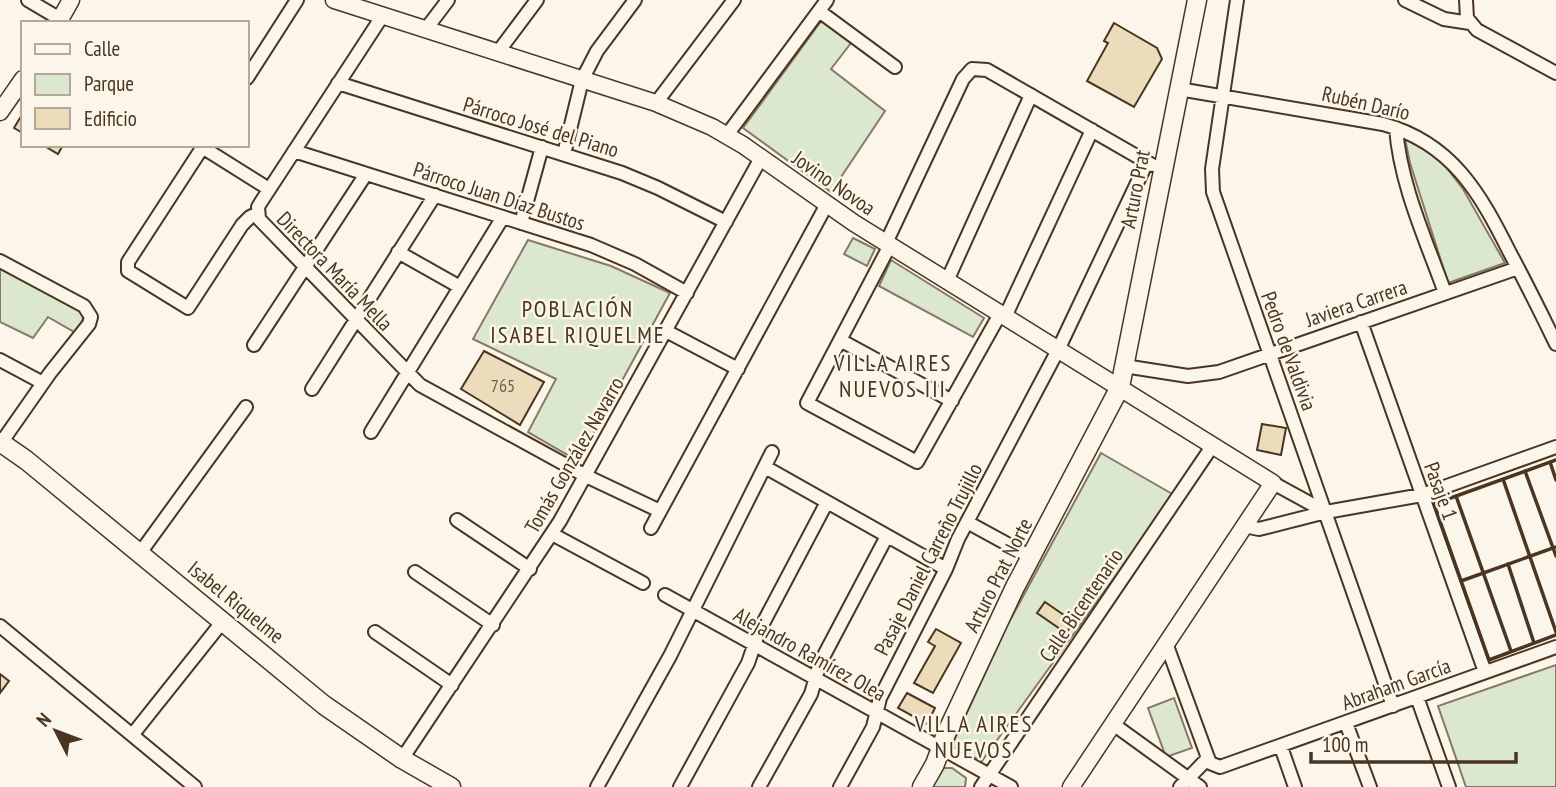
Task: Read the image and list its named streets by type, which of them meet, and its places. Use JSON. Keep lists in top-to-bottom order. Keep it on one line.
{"streets":{"main road":["Arturo Prat","Arturo Prat Norte","Isabel Riquelme"],"street":["Rubén Darío","Párroco José del Piano","Jovino Novoa","Párroco Juan Díaz Bustos","Directora María Mella","Javiera Carrera","Pedro de Valdivia","Tomás González Navarro","Pasaje 1","Pasaje Daniel Carreño Trujillo","Calle Bicentenario","Alejandro Ramírez Olea","Abraham García"]},"crossings":[["Rubén Darío","Arturo Prat"],["Rubén Darío","Javiera Carrera"],["Rubén Darío","Pedro de Valdivia"],["Párroco José del Piano","Directora María Mella"],["Párroco José del Piano","Tomás González Navarro"],["Jovino Novoa","Arturo Prat"],["Jovino Novoa","Directora María Mella"],["Jovino Novoa","Tomás González Navarro"],["Jovino Novoa","Pasaje Daniel Carreño Trujillo"],["Jovino Novoa","Arturo Prat Norte"],["Jovino Novoa","Calle Bicentenario"],["Arturo Prat","Javiera Carrera"],["Arturo Prat","Pasaje Daniel Carreño Trujillo"],["Arturo Prat","Arturo Prat Norte"],["Párroco Juan Díaz Bustos","Directora María Mella"],["Párroco Juan Díaz Bustos","Tomás González Navarro"],["Directora María Mella","Tomás González Navarro"],["Javiera Carrera","Pedro de Valdivia"],["Javiera Carrera","Pasaje 1"],["Pedro de Valdivia","Abraham García"],["Tomás González Navarro","Isabel Riquelme"],["Pasaje 1","Abraham García"],["Pasaje Daniel Carreño Trujillo","Alejandro Ramírez Olea"],["Arturo Prat Norte","Alejandro Ramírez Olea"],["Calle Bicentenario","Alejandro Ramírez Olea"]],"districts":["POBLACIÓN ISABEL RIQUELME","VILLA AIRES NUEVOS III","VILLA AIRES NUEVOS"],"house_numbers":["765"],"legend":["Calle","Parque","Edificio"],"scale_bar":"100 m","north":"top left"}
